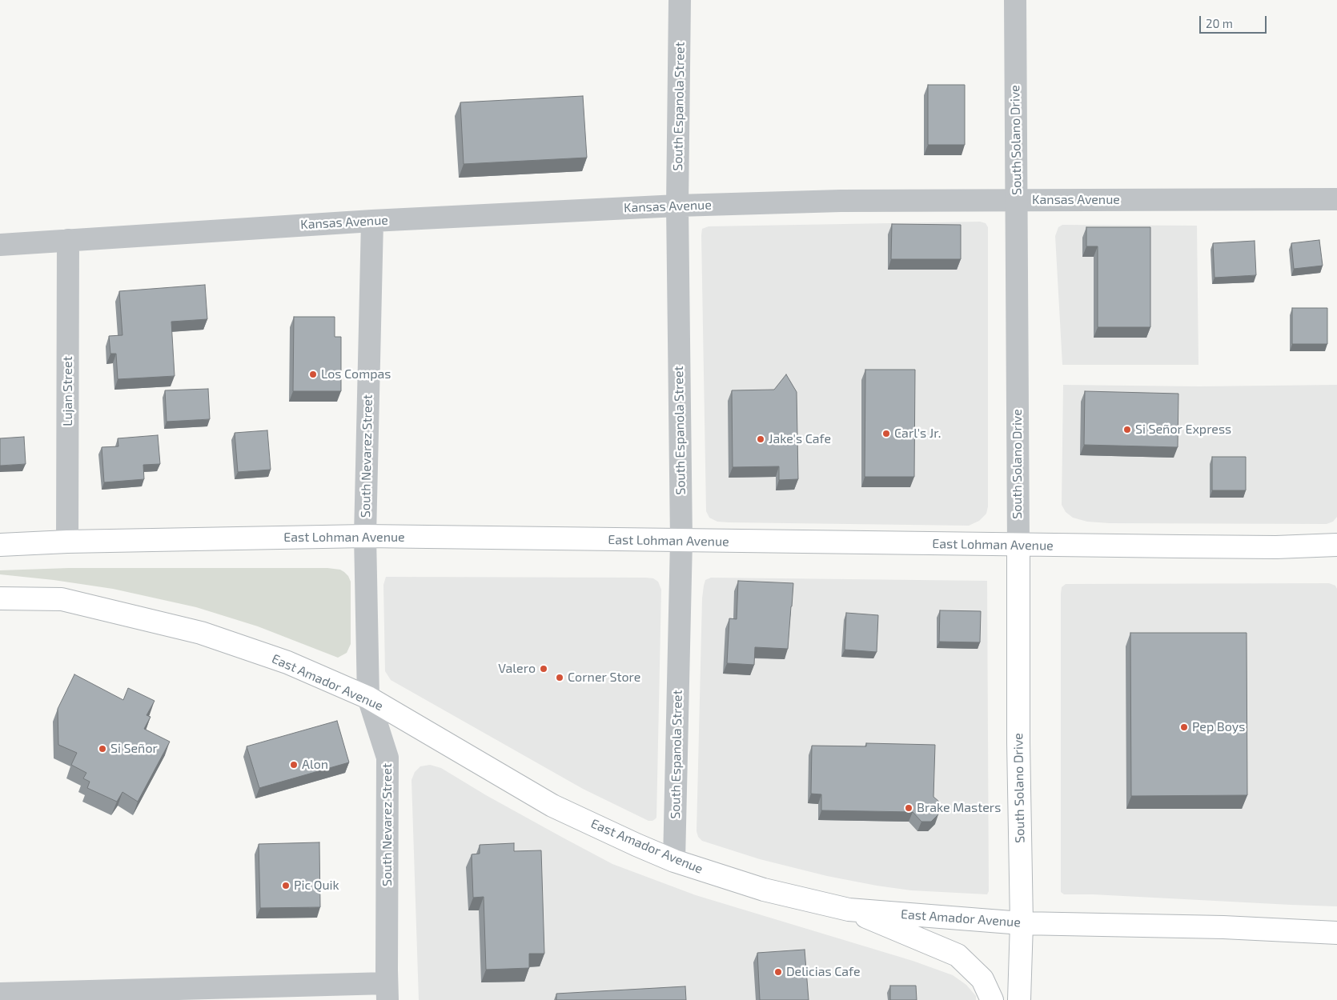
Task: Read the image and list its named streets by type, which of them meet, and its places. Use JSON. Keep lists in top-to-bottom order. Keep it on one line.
{"streets":{"main road":["South Solano Drive","East Lohman Avenue","East Amador Avenue"],"street":["South Espanola Street","Kansas Avenue","Lujan Street","South Nevarez Street"]},"crossings":[["South Espanola Street","Kansas Avenue"],["South Espanola Street","East Lohman Avenue"],["South Espanola Street","East Amador Avenue"],["South Solano Drive","Kansas Avenue"],["South Solano Drive","East Lohman Avenue"],["South Solano Drive","East Amador Avenue"],["Kansas Avenue","Lujan Street"],["Kansas Avenue","South Nevarez Street"],["Lujan Street","East Lohman Avenue"],["South Nevarez Street","East Lohman Avenue"],["South Nevarez Street","East Amador Avenue"]],"places":["Los Compas","Si Señor Express","Carl's Jr.","Jake's Cafe","Valero","Corner Store","Pep Boys","Si Señor","Alon","Brake Masters","Pic Quik","Delicias Cafe"],"scale_bar":"20 m"}
